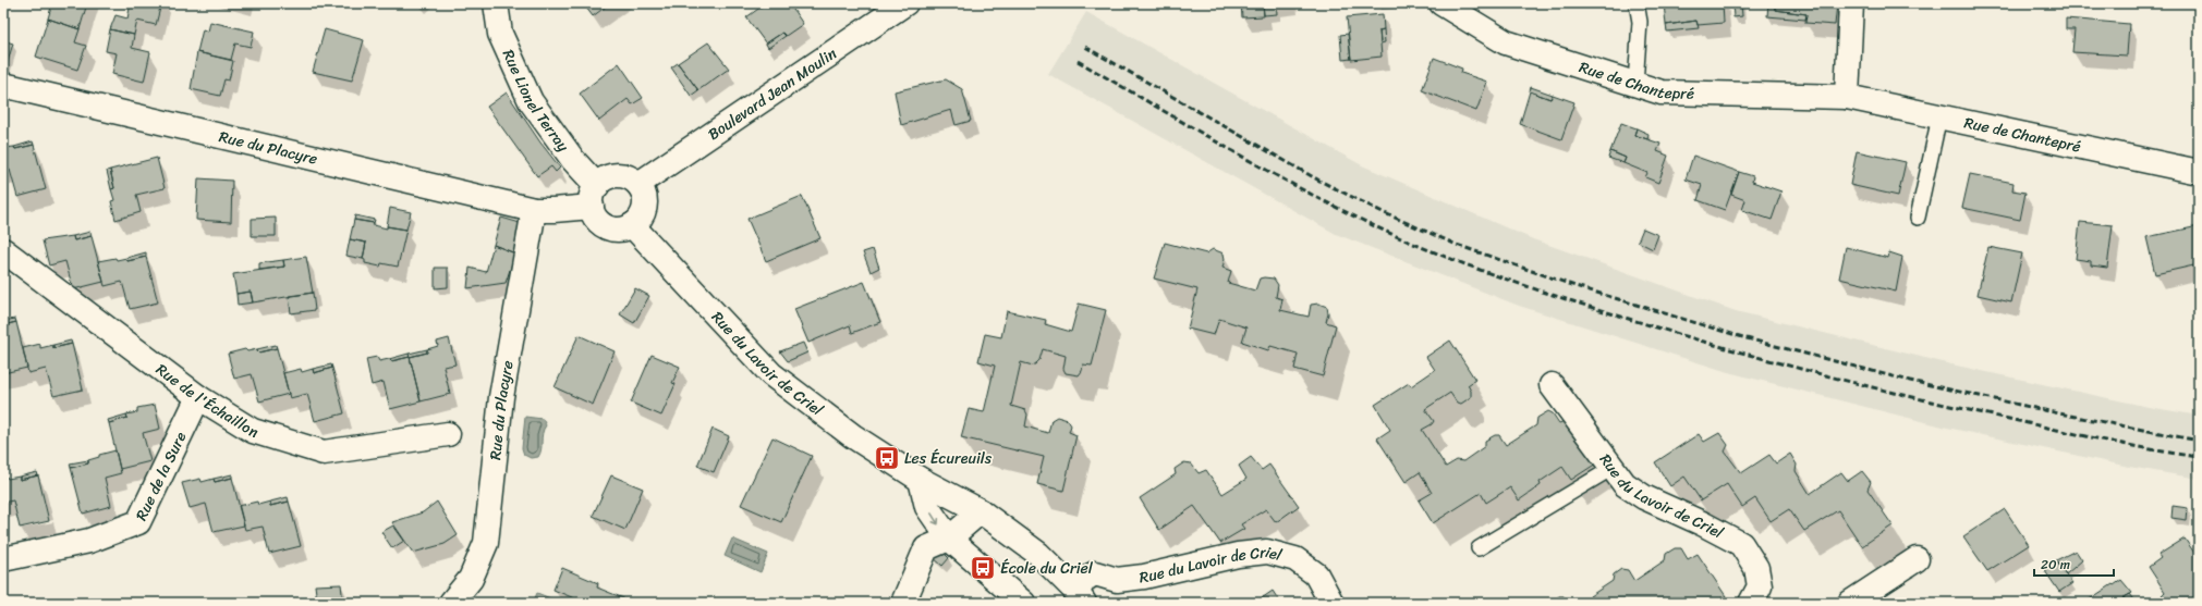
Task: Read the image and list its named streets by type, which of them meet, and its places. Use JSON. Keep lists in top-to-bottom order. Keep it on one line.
{"streets":{"street":["Rue de Chantepré","Boulevard Jean Moulin","Rue Lionel Terray","Rue du Placyre","Rue du Lavoir de Criel","Rue de l'Échaillon","Rue de la Sure"]},"crossings":[["Boulevard Jean Moulin","Rue Lionel Terray"],["Boulevard Jean Moulin","Rue du Placyre"],["Boulevard Jean Moulin","Rue du Lavoir de Criel"],["Rue Lionel Terray","Rue du Placyre"],["Rue Lionel Terray","Rue du Lavoir de Criel"],["Rue du Placyre","Rue du Lavoir de Criel"],["Rue de l'Échaillon","Rue de la Sure"]],"places":{"bus stop":["Les Écureuils","École du Criel"]},"scale_bar":"20 m"}
